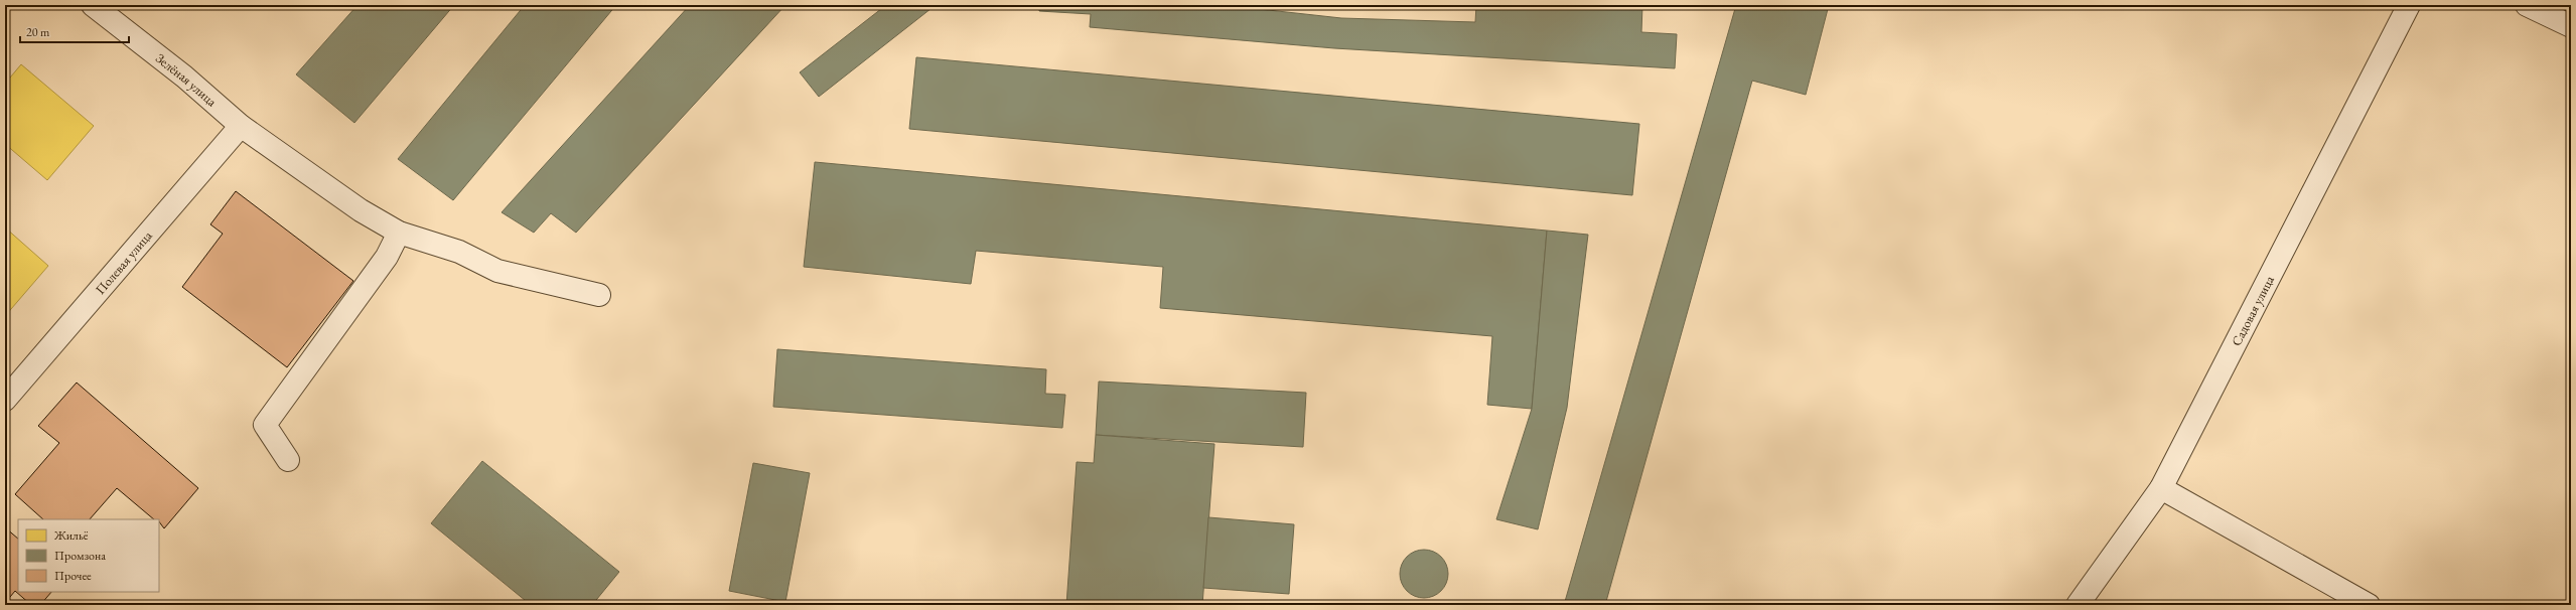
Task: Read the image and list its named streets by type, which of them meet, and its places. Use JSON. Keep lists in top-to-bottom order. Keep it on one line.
{"streets":{"street":["Зелёная улица","Полевая улица","Садовая улица"]},"crossings":[["Зелёная улица","Полевая улица"]],"legend":["Жильё","Промзона","Прочее"],"scale_bar":"20 m"}
